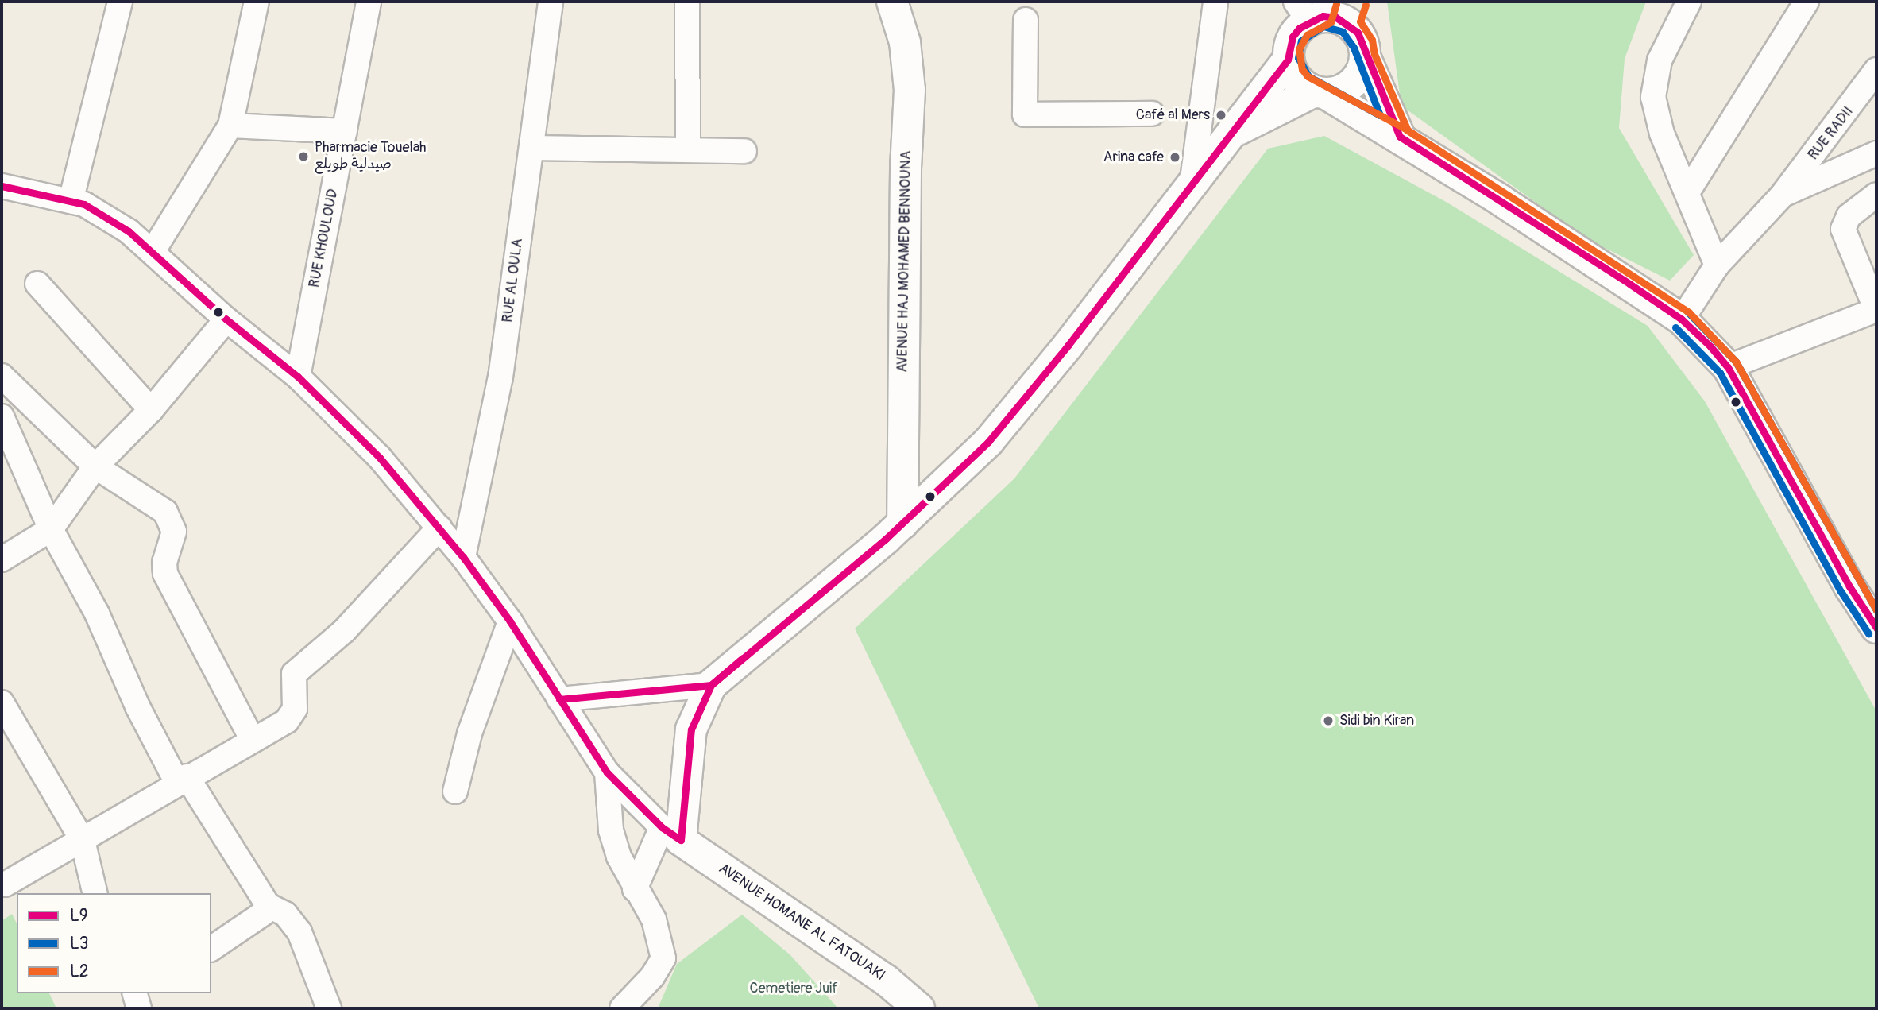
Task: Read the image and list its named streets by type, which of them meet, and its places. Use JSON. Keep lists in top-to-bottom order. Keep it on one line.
{"streets":{"street":["RUE RADII","RUE KHOULOUD","AVENUE HAJ MOHAMED BENNOUNA","RUE AL OULA","AVENUE HOMANE AL FATOUAKI"]},"crossings":[["RUE KHOULOUD","AVENUE HOMANE AL FATOUAKI"],["RUE AL OULA","AVENUE HOMANE AL FATOUAKI"]],"parks":["Cemetiere Juif"],"places":["Café al Mers","Pharmacie Touelah صيدلية طويلع","Arina cafe","Sidi bin Kiran"],"lines":["transit line L2","transit line L9","transit line L3"],"legend":["L9","L3","L2"]}
